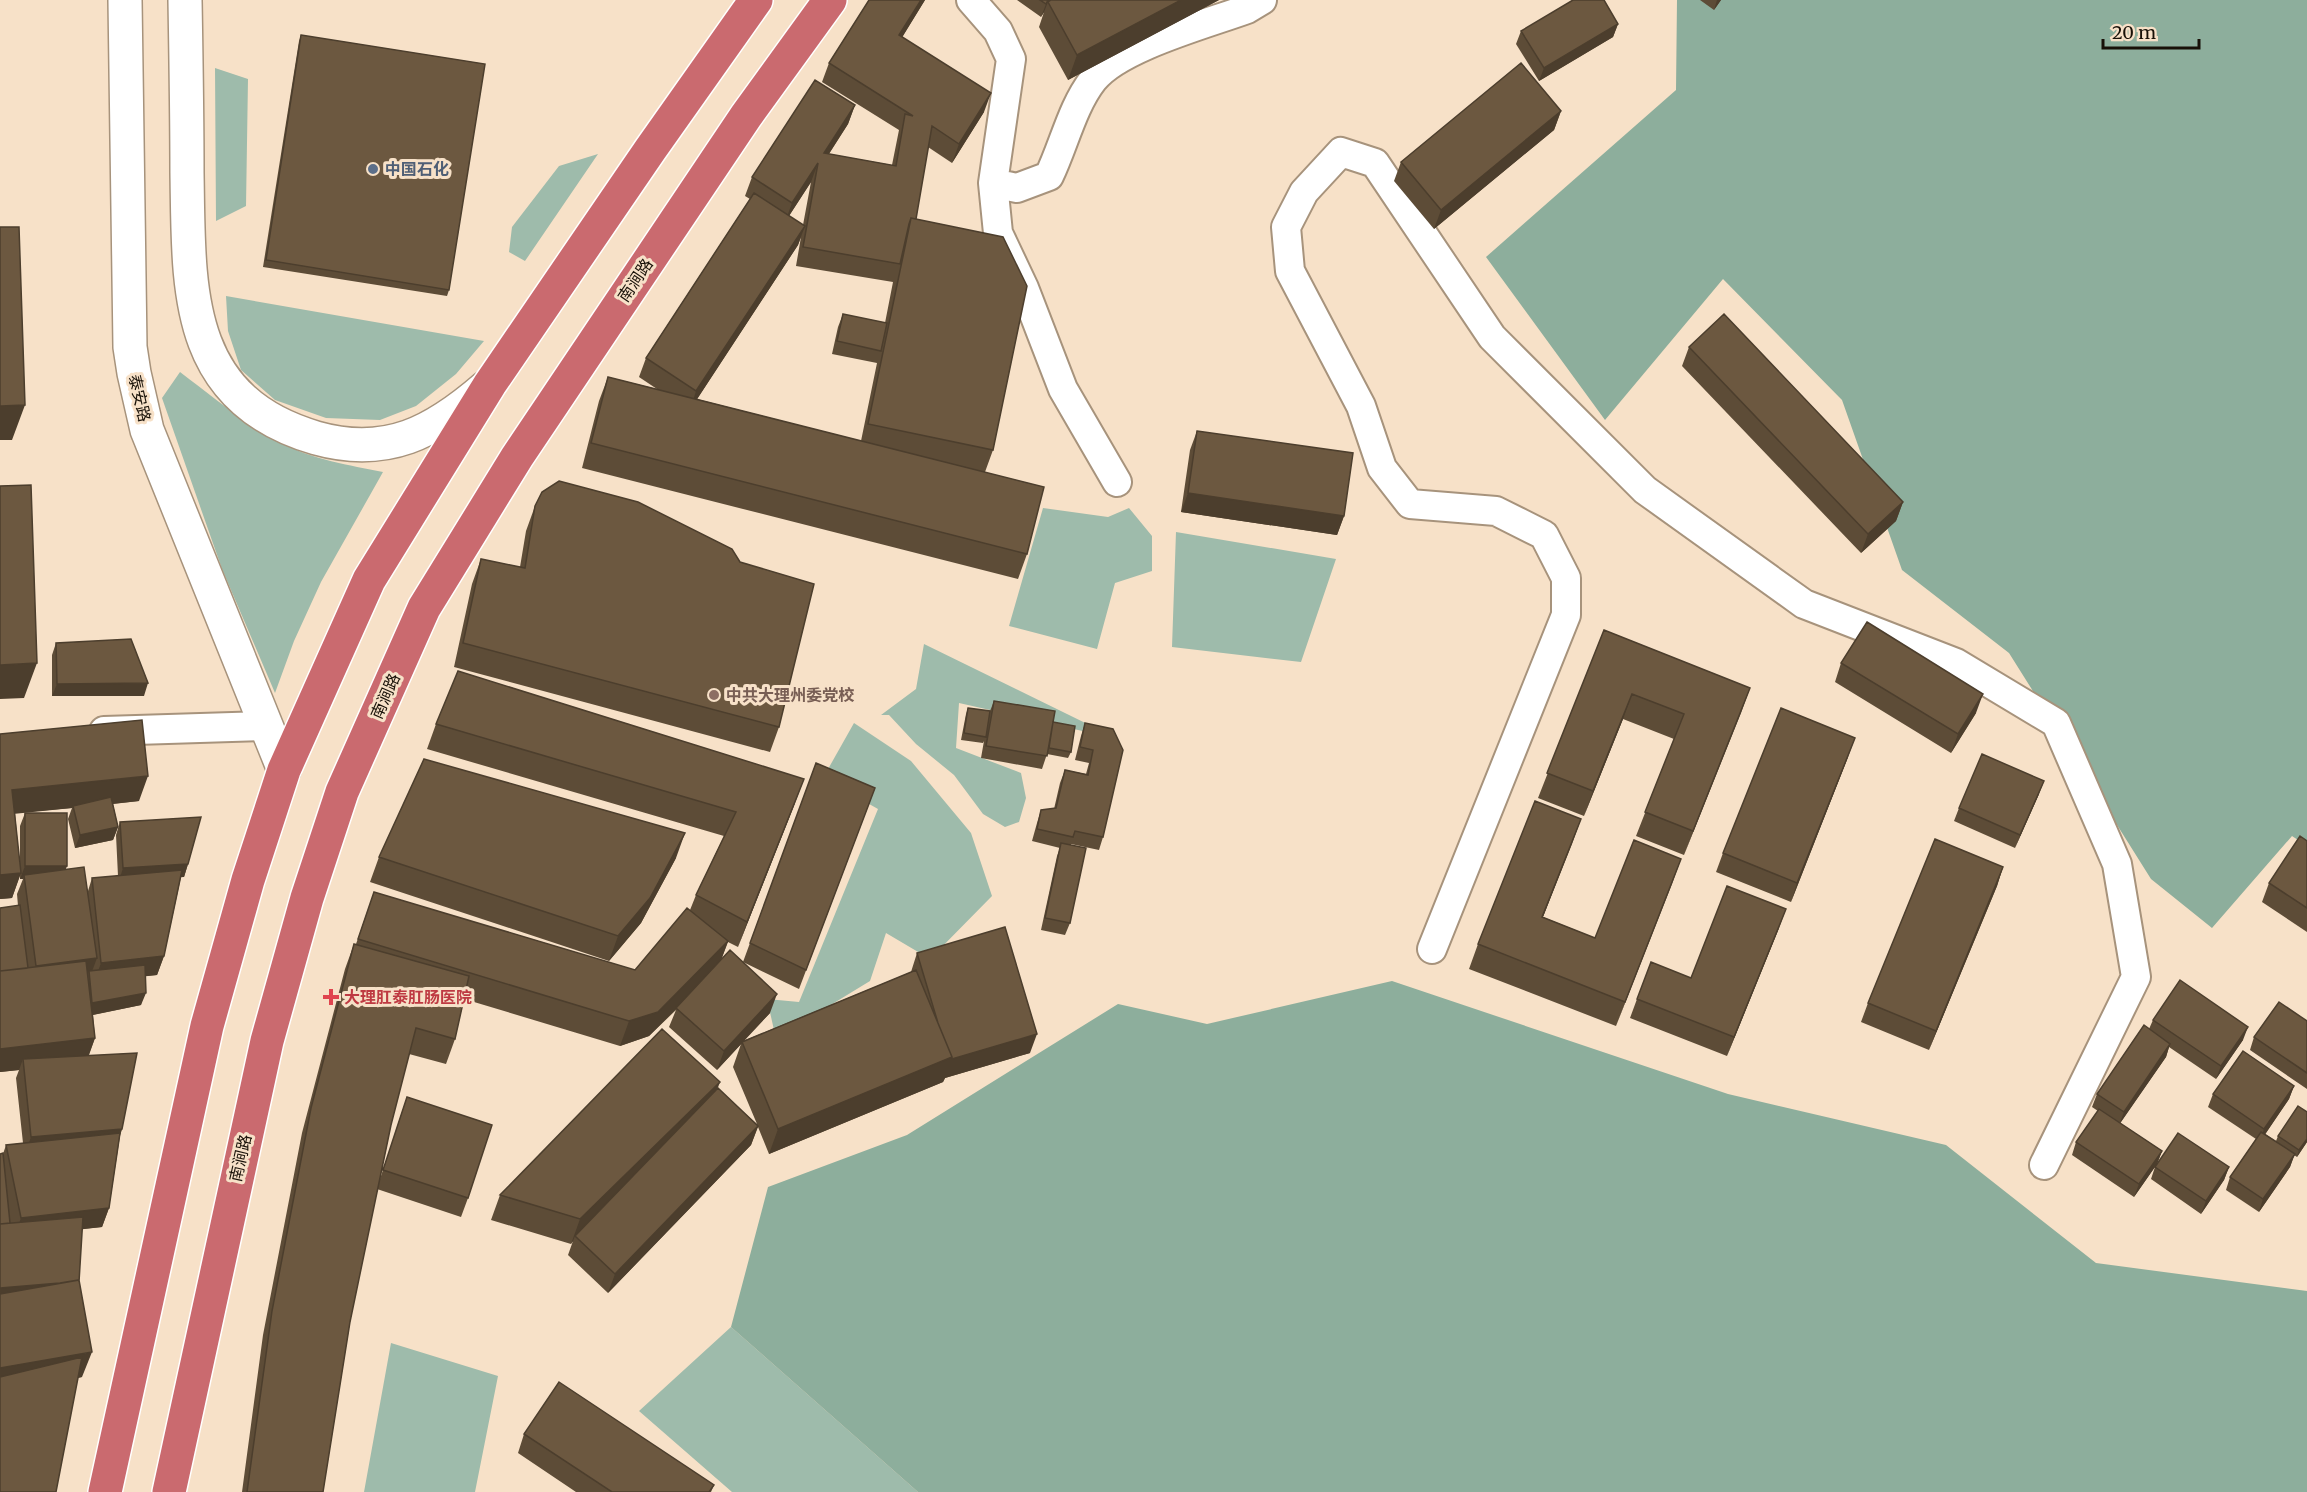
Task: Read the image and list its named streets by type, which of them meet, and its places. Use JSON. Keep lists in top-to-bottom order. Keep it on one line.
{"streets":{"highway":["南涧路"],"main road":["泰安路"]},"places":{"other":["中国石化","中共大理州委党校"],"health":["大理肛泰肛肠医院"]},"scale_bar":"20 m"}
